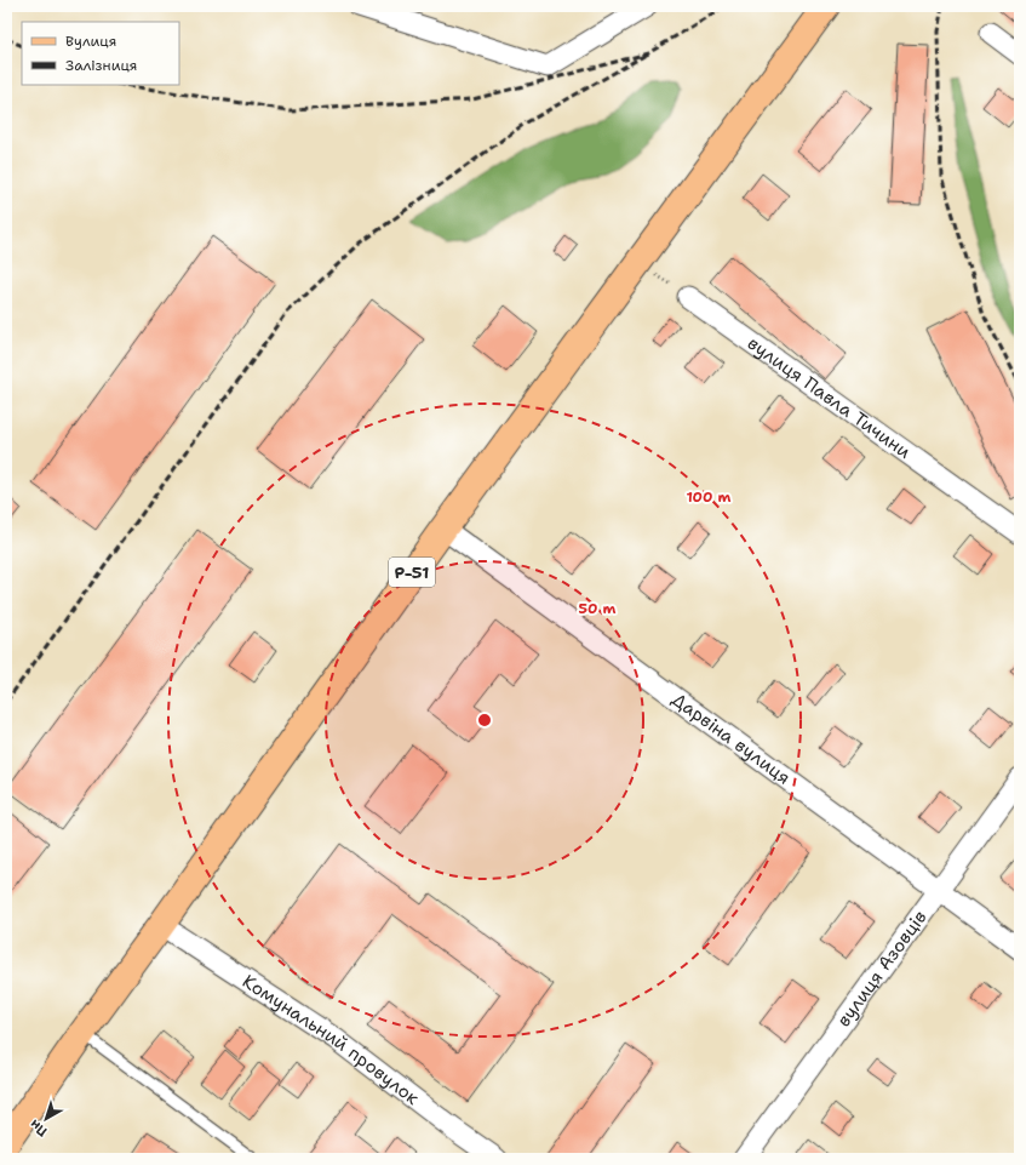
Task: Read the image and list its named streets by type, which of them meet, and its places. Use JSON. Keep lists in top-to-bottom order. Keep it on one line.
{"streets":{"main road":["Р-51"],"street":["вулиця Павла Тичини","Дарвіна вулиця","вулиця Азовців","Комунальний провулок"]},"crossings":[["Р-51","Дарвіна вулиця"],["Р-51","Комунальний провулок"],["Дарвіна вулиця","вулиця Азовців"]],"legend":["Вулиця","Залізниця"],"north":"bottom left","rings":["100 m","50 m"]}
